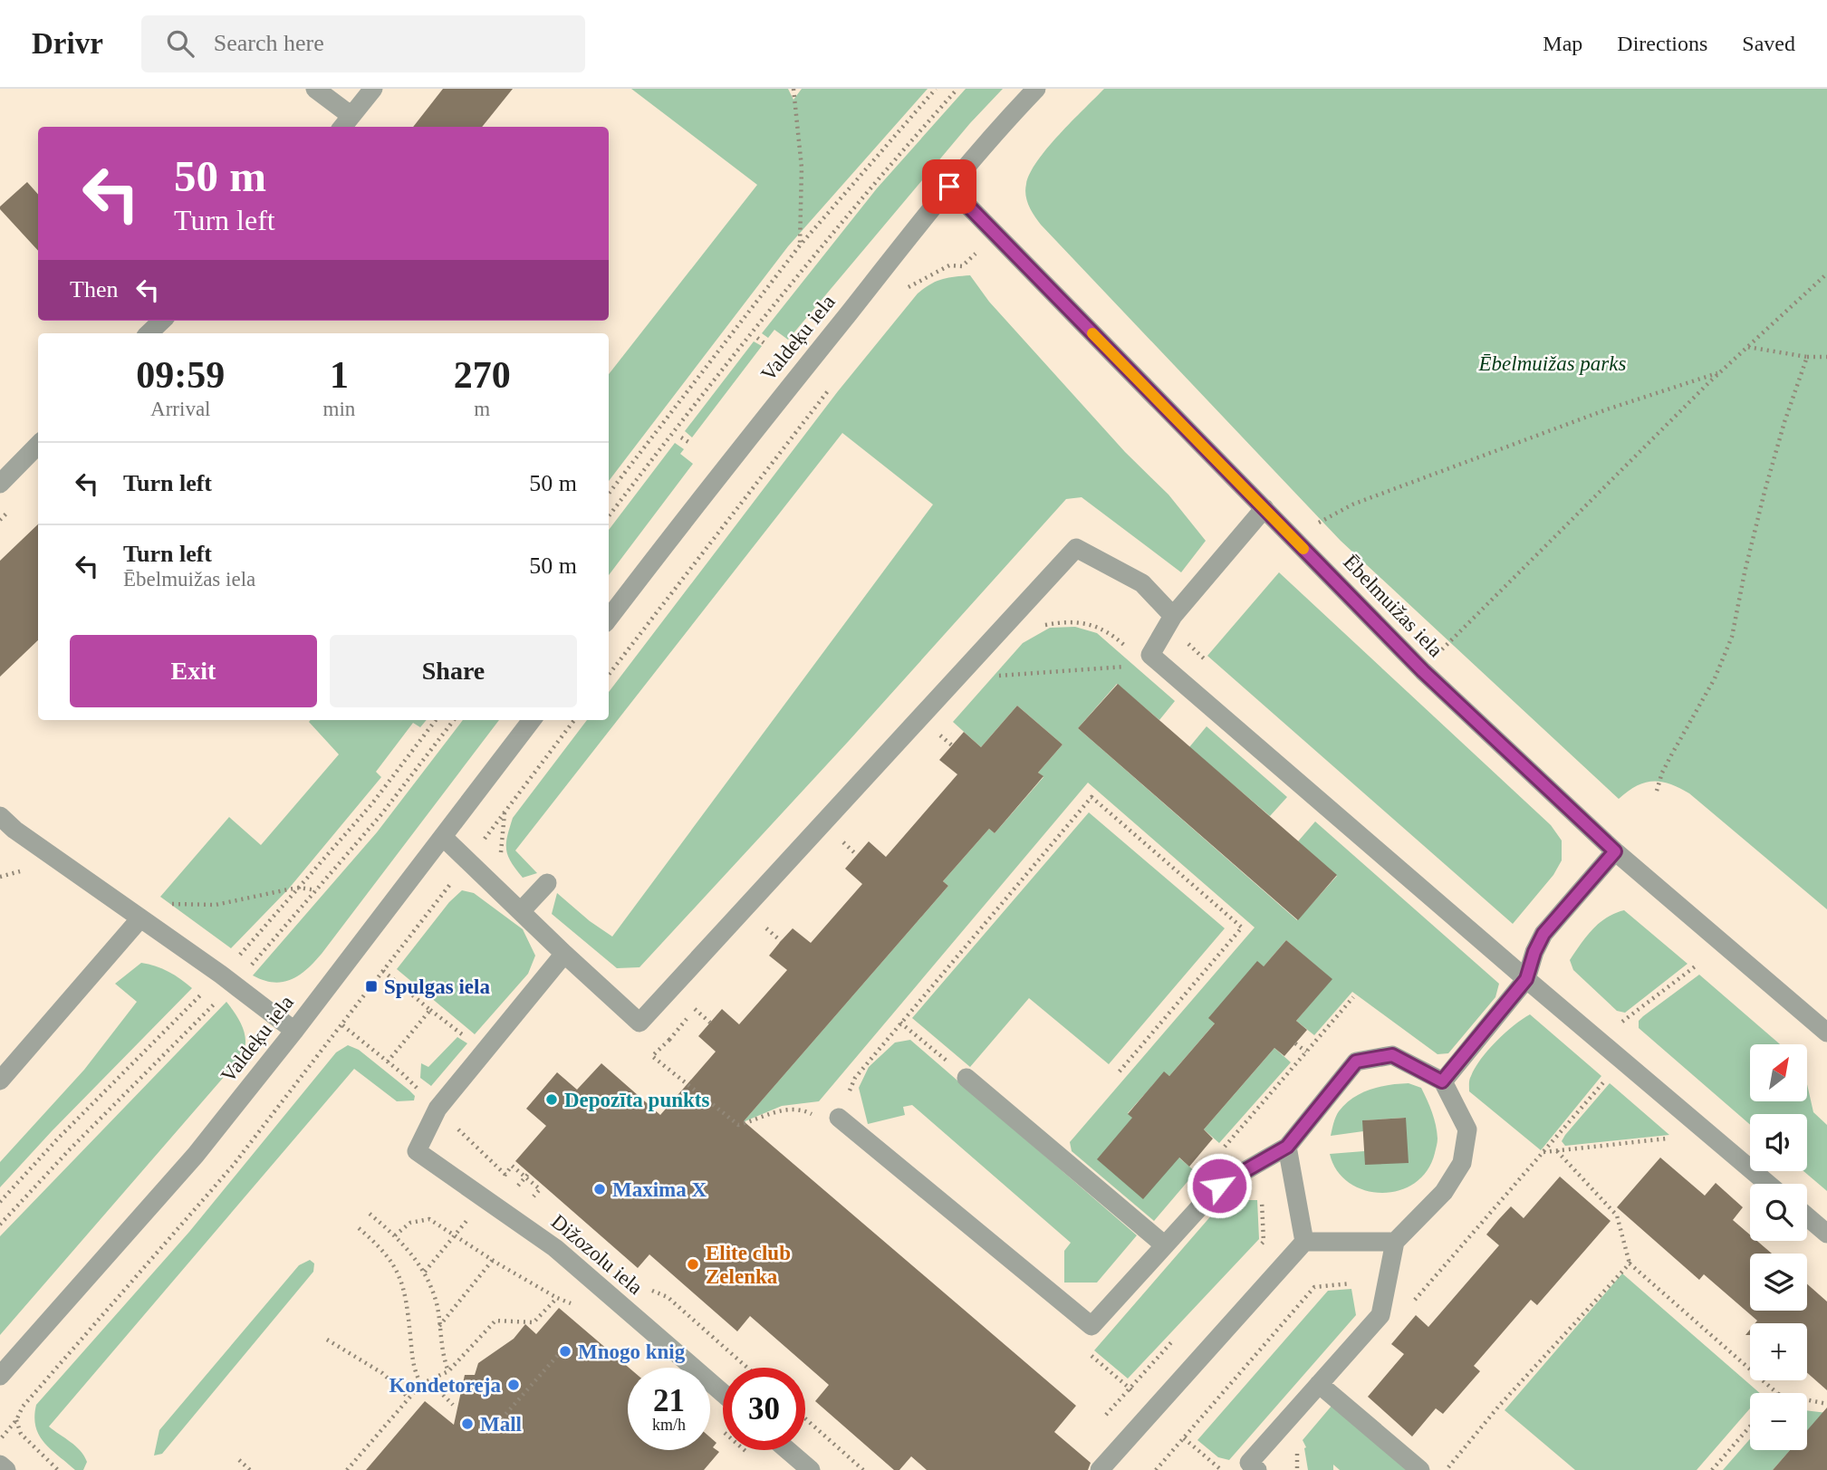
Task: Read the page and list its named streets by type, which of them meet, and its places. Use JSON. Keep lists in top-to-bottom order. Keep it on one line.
{"streets":{"street":["Valdeķu iela","Ēbelmuižas iela","Dižozolu iela"]},"crossings":[["Valdeķu iela","Ēbelmuižas iela"]],"parks":["Ēbelmuižas parks"],"places":{"transit":["Spulgas iela"],"other":["Depozīta punkts","Maxima X","Elite club Zelenka","Mnogo knig","Kondetoreja","Mall"]},"north":"top right","page":{"header":"Drivr","search":"Search here","nav":["Map","Directions","Saved"],"turn":["50 m","Turn left"],"then":"Then","eta":["09:59","Arrival","1","min","270","m"],"list":[{"name":"Turn left","value":"50 m"},{"name":"Turn left","note":"Ēbelmuižas iela","value":"50 m"}],"buttons":["Exit","Share"],"map_buttons":["+","−"],"speed":"21 km/h","limit":"30"}}
